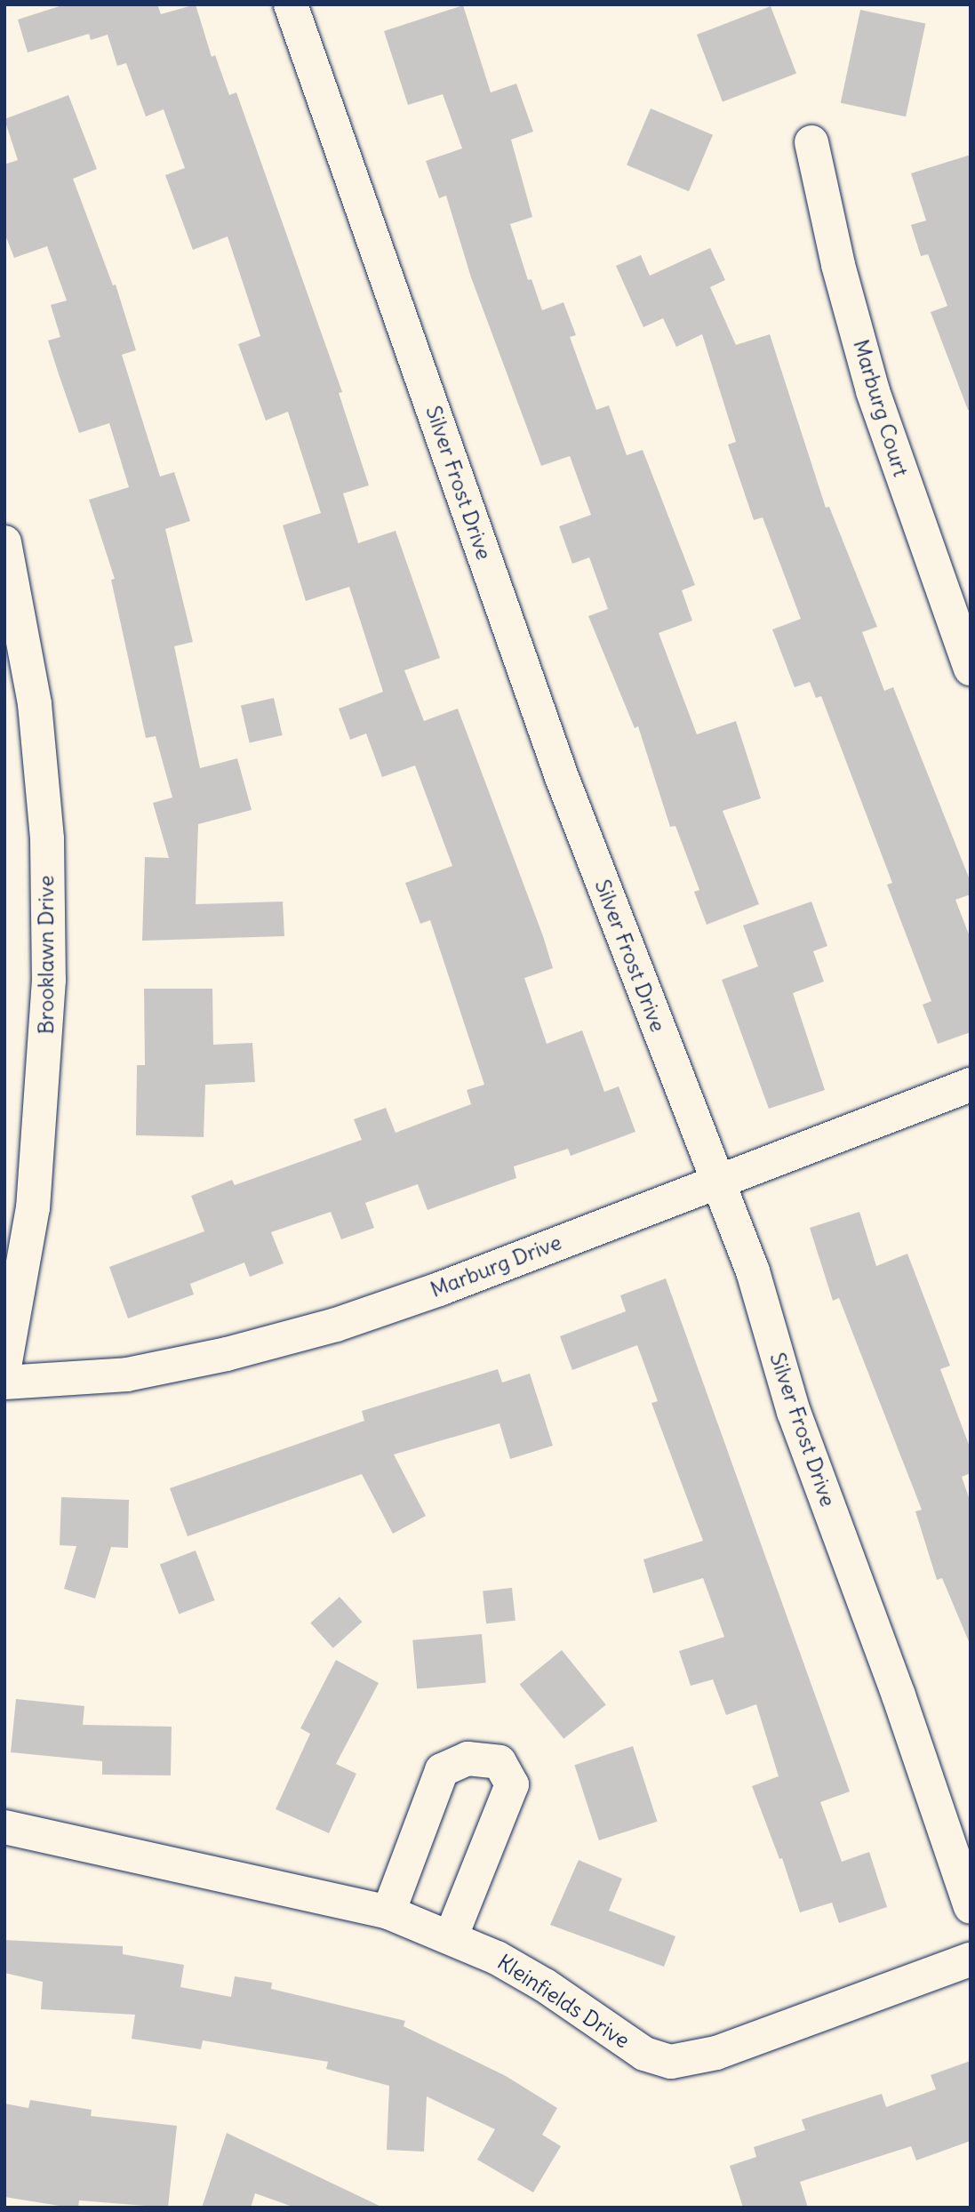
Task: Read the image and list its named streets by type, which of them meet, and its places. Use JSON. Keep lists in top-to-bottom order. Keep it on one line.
{"streets":{"street":["Marburg Court","Silver Frost Drive","Brooklawn Drive","Marburg Drive","Kleinfields Drive"]},"crossings":[["Silver Frost Drive","Marburg Drive"]]}
